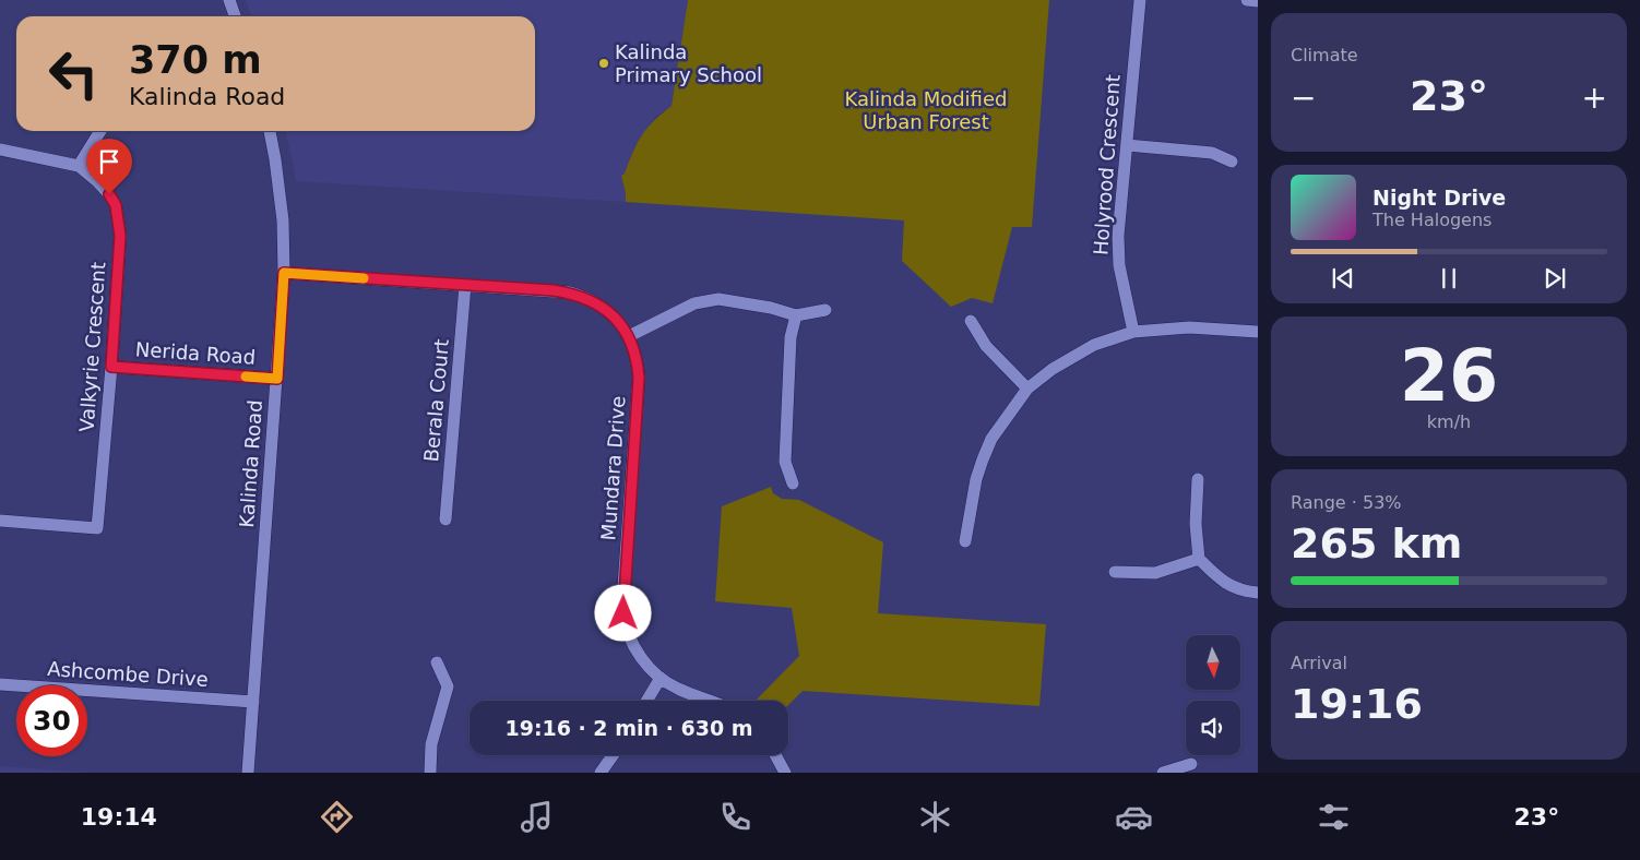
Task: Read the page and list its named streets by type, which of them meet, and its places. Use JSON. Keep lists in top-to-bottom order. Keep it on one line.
{"streets":{"street":["Holyrood Crescent","Valkyrie Crescent","Nerida Road","Berala Court","Kalinda Road","Mundara Drive","Ashcombe Drive"]},"crossings":[["Valkyrie Crescent","Nerida Road"],["Nerida Road","Kalinda Road"],["Berala Court","Mundara Drive"],["Kalinda Road","Mundara Drive"],["Kalinda Road","Ashcombe Drive"]],"parks":["Kalinda Modified Urban Forest"],"places":["Kalinda Primary School"],"north":"bottom","page":{"tile":["Climate",["26","km/h"],["Range · 53%","265 km"],["Arrival","19:16"]],"turn":["370 m","Kalinda Road"],"heat":["−","23°","+"],"song":["Night Drive","The Halogens"],"limit":"30","trip":"19:16 · 2 min · 630 m","tabs":["19:14","23°"]}}
